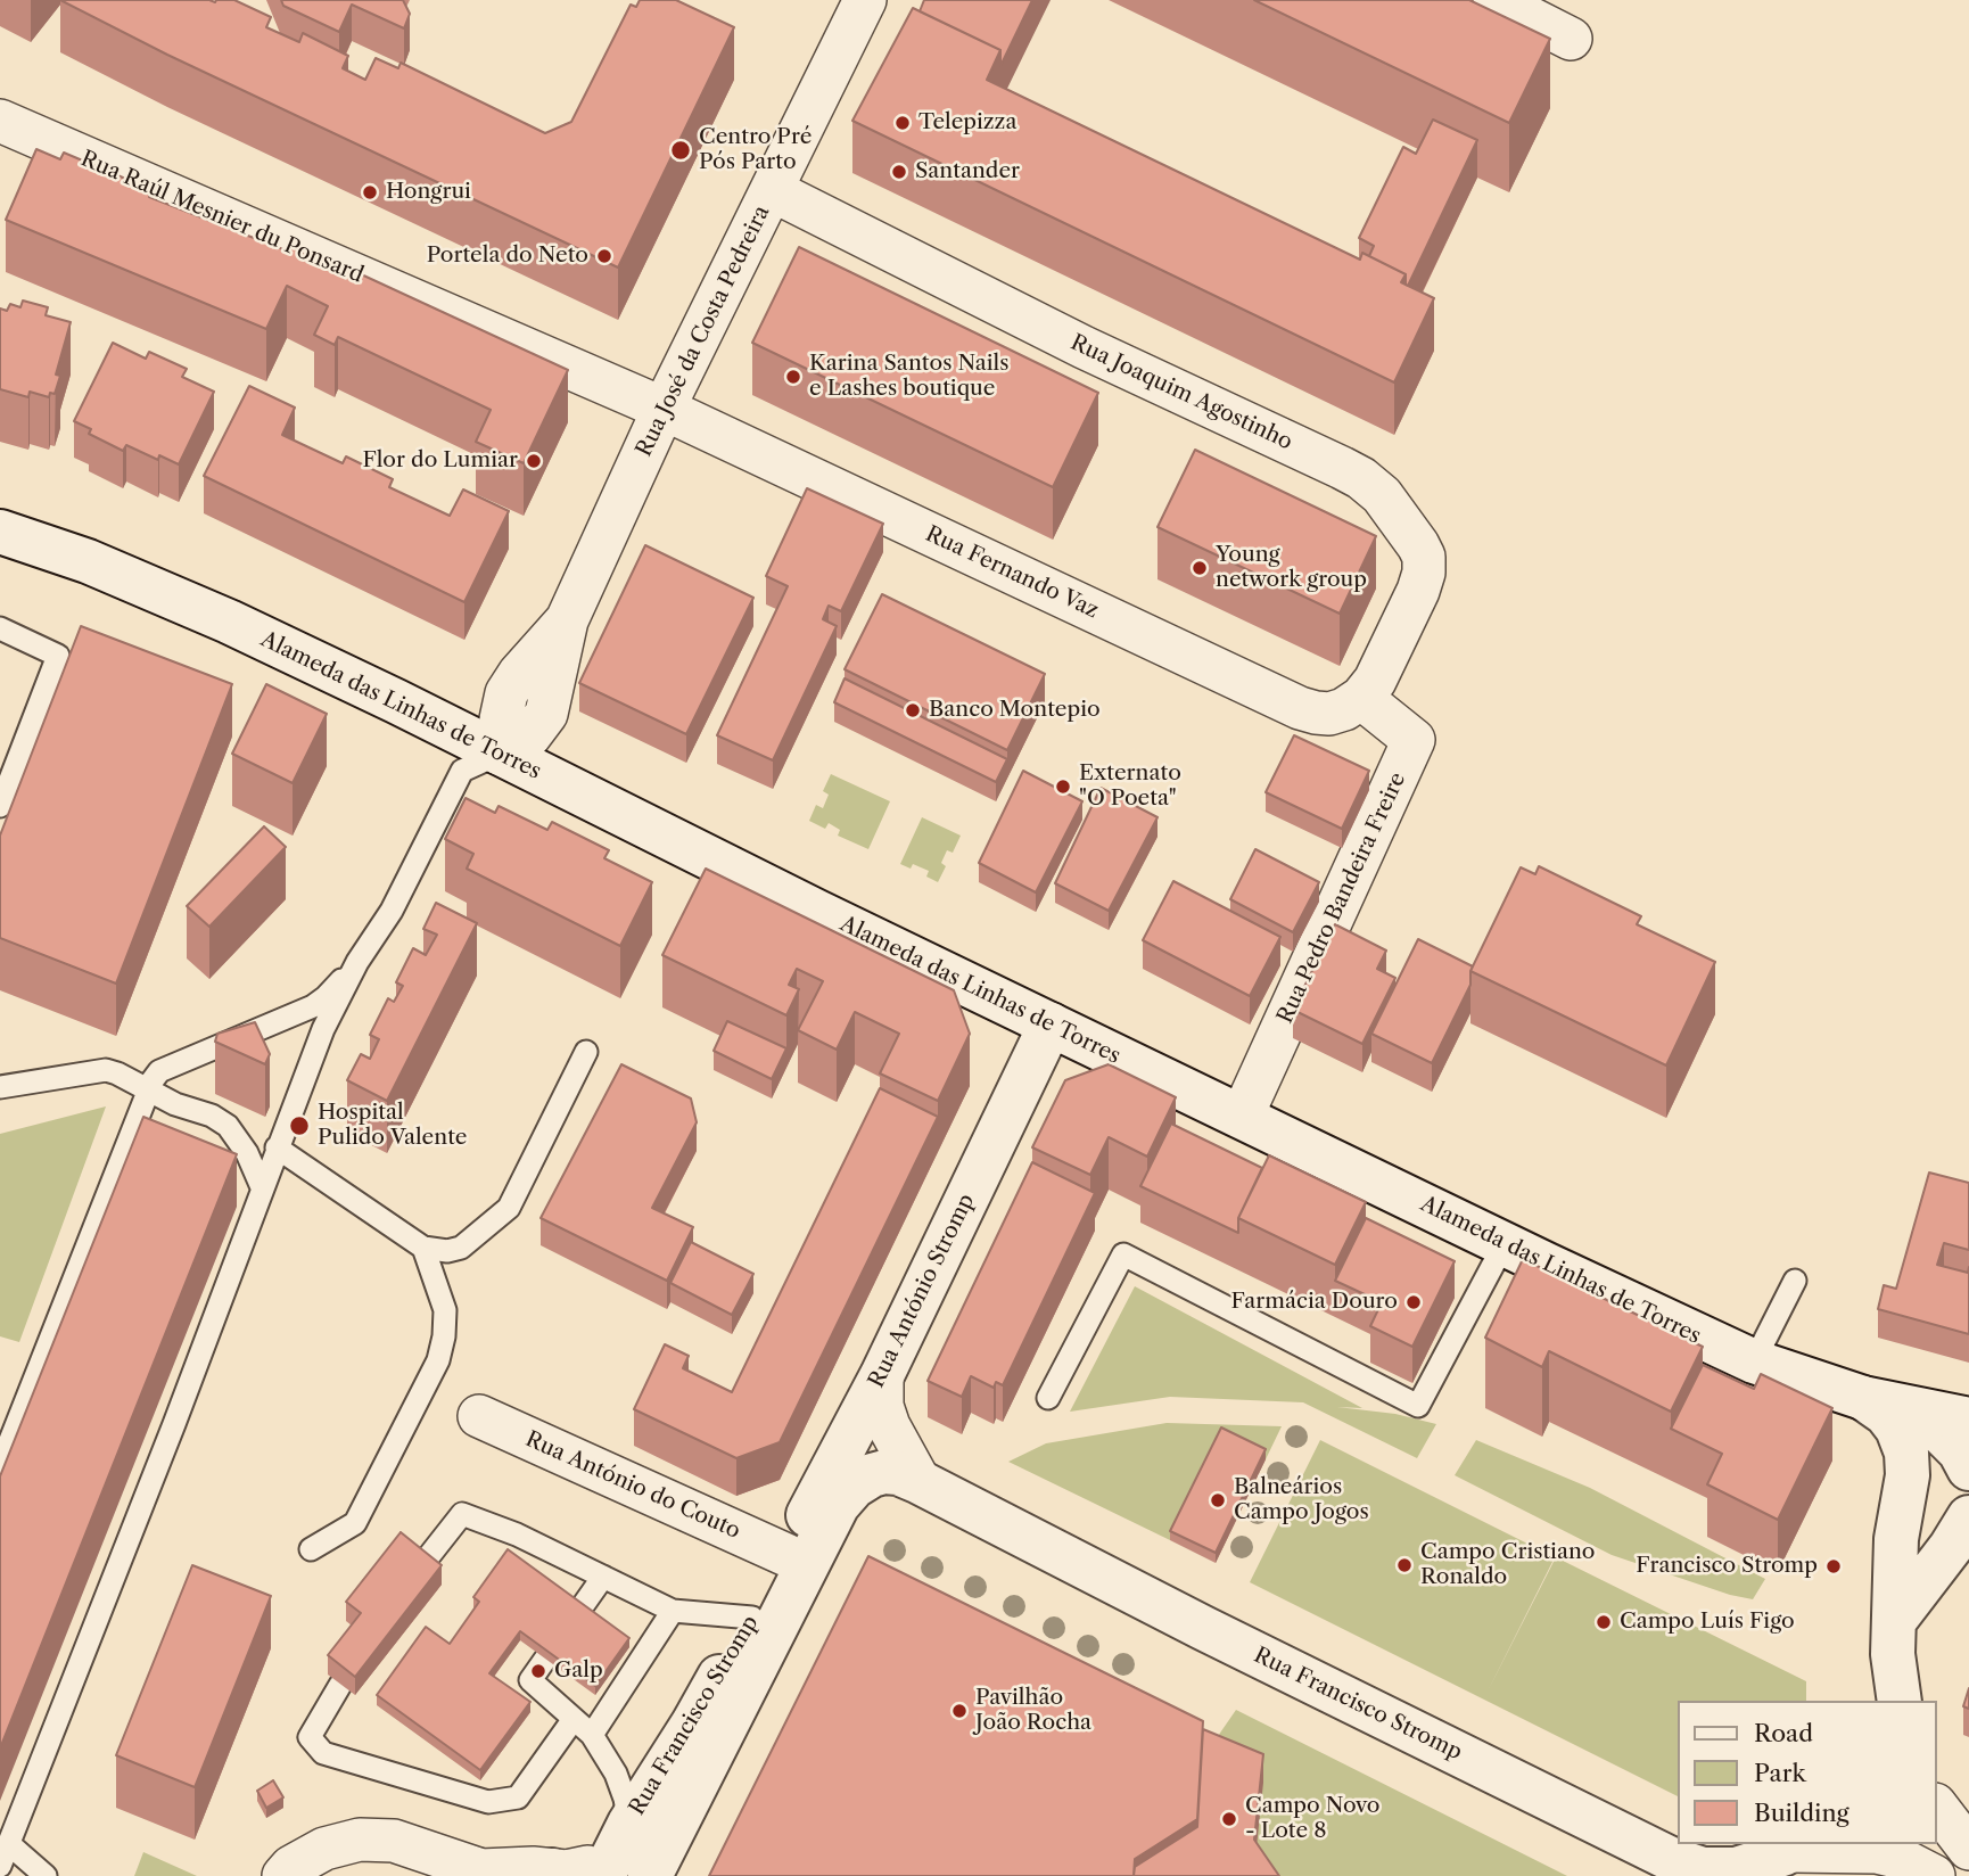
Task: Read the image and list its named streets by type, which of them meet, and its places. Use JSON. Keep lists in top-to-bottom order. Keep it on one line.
{"streets":{"street":["Rua Raúl Mesnier du Ponsard","Rua José da Costa Pedreira","Rua Joaquim Agostinho","Rua Fernando Vaz","Alameda das Linhas de Torres","Rua Pedro Bandeira Freire","Rua António Stromp","Rua António do Couto","Rua Francisco Stromp"]},"crossings":[["Rua Raúl Mesnier du Ponsard","Rua José da Costa Pedreira"],["Rua Raúl Mesnier du Ponsard","Rua Fernando Vaz"],["Rua José da Costa Pedreira","Rua Joaquim Agostinho"],["Rua José da Costa Pedreira","Rua Fernando Vaz"],["Rua José da Costa Pedreira","Alameda das Linhas de Torres"],["Rua Joaquim Agostinho","Rua Fernando Vaz"],["Rua Joaquim Agostinho","Rua Pedro Bandeira Freire"],["Rua Fernando Vaz","Rua Pedro Bandeira Freire"],["Alameda das Linhas de Torres","Rua Pedro Bandeira Freire"],["Alameda das Linhas de Torres","Rua António Stromp"],["Rua António Stromp","Rua António do Couto"],["Rua António Stromp","Rua Francisco Stromp"],["Rua António do Couto","Rua Francisco Stromp"]],"places":["Telepizza","Centro Pré Pós Parto","Santander","Hongrui","Portela do Neto","Karina Santos Nails e Lashes boutique","Flor do Lumiar","Young network group","Banco Montepio","Externato \"O Poeta\"","Hospital Pulido Valente","Farmácia Douro","Balneários Campo Jogos","Campo Cristiano Ronaldo","Francisco Stromp","Campo Luís Figo","Galp","Pavilhão João Rocha","Campo Novo - Lote 8"],"legend":["Road","Park","Building"]}
